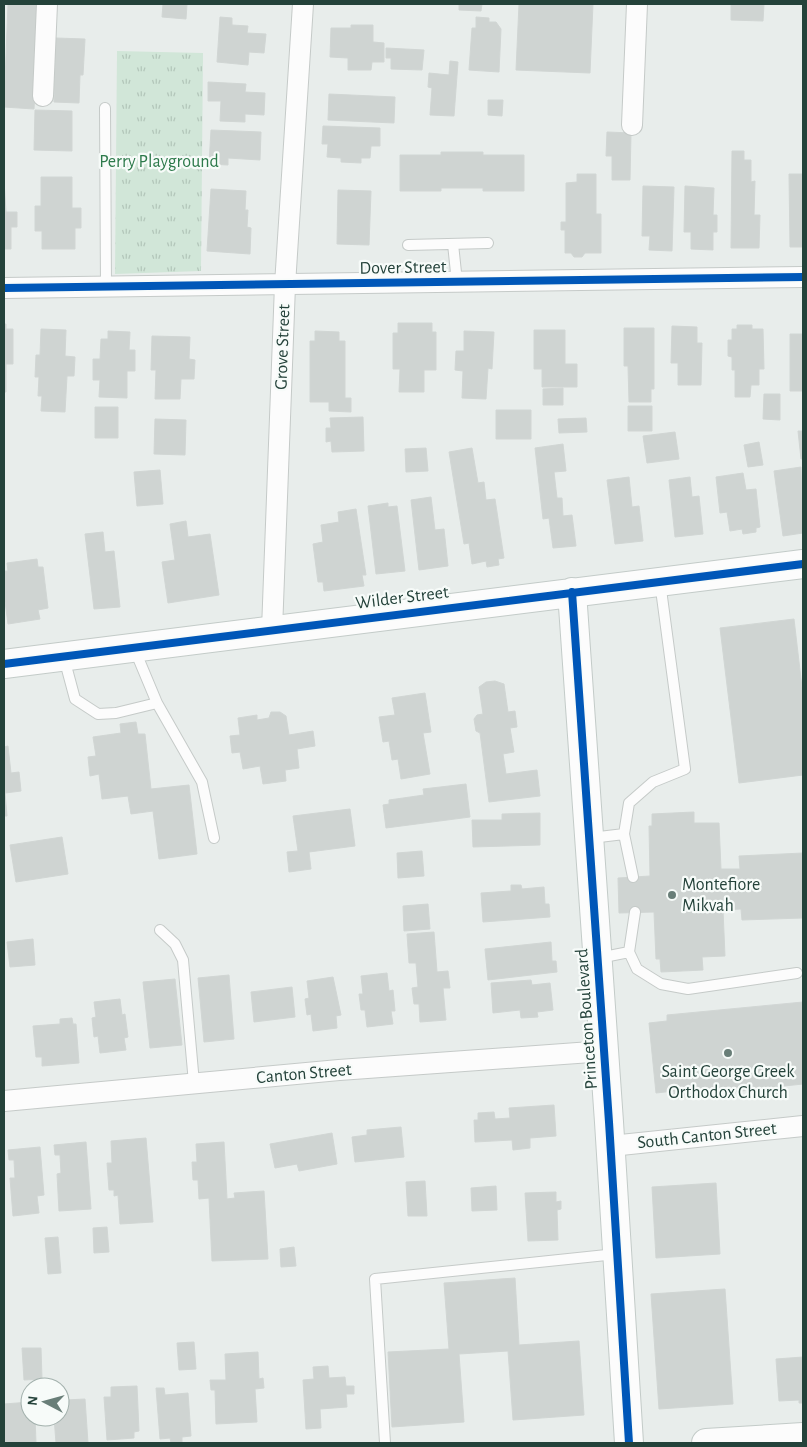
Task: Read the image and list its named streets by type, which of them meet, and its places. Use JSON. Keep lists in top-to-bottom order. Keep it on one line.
{"streets":{"street":["Dover Street","Grove Street","Wilder Street","Princeton Boulevard","Canton Street","South Canton Street"]},"crossings":[["Dover Street","Grove Street"],["Grove Street","Wilder Street"],["Wilder Street","Princeton Boulevard"],["Princeton Boulevard","Canton Street"],["Princeton Boulevard","South Canton Street"]],"parks":["Perry Playground"],"places":["Montefiore Mikvah","Saint George Greek Orthodox Church"],"north":"left"}
